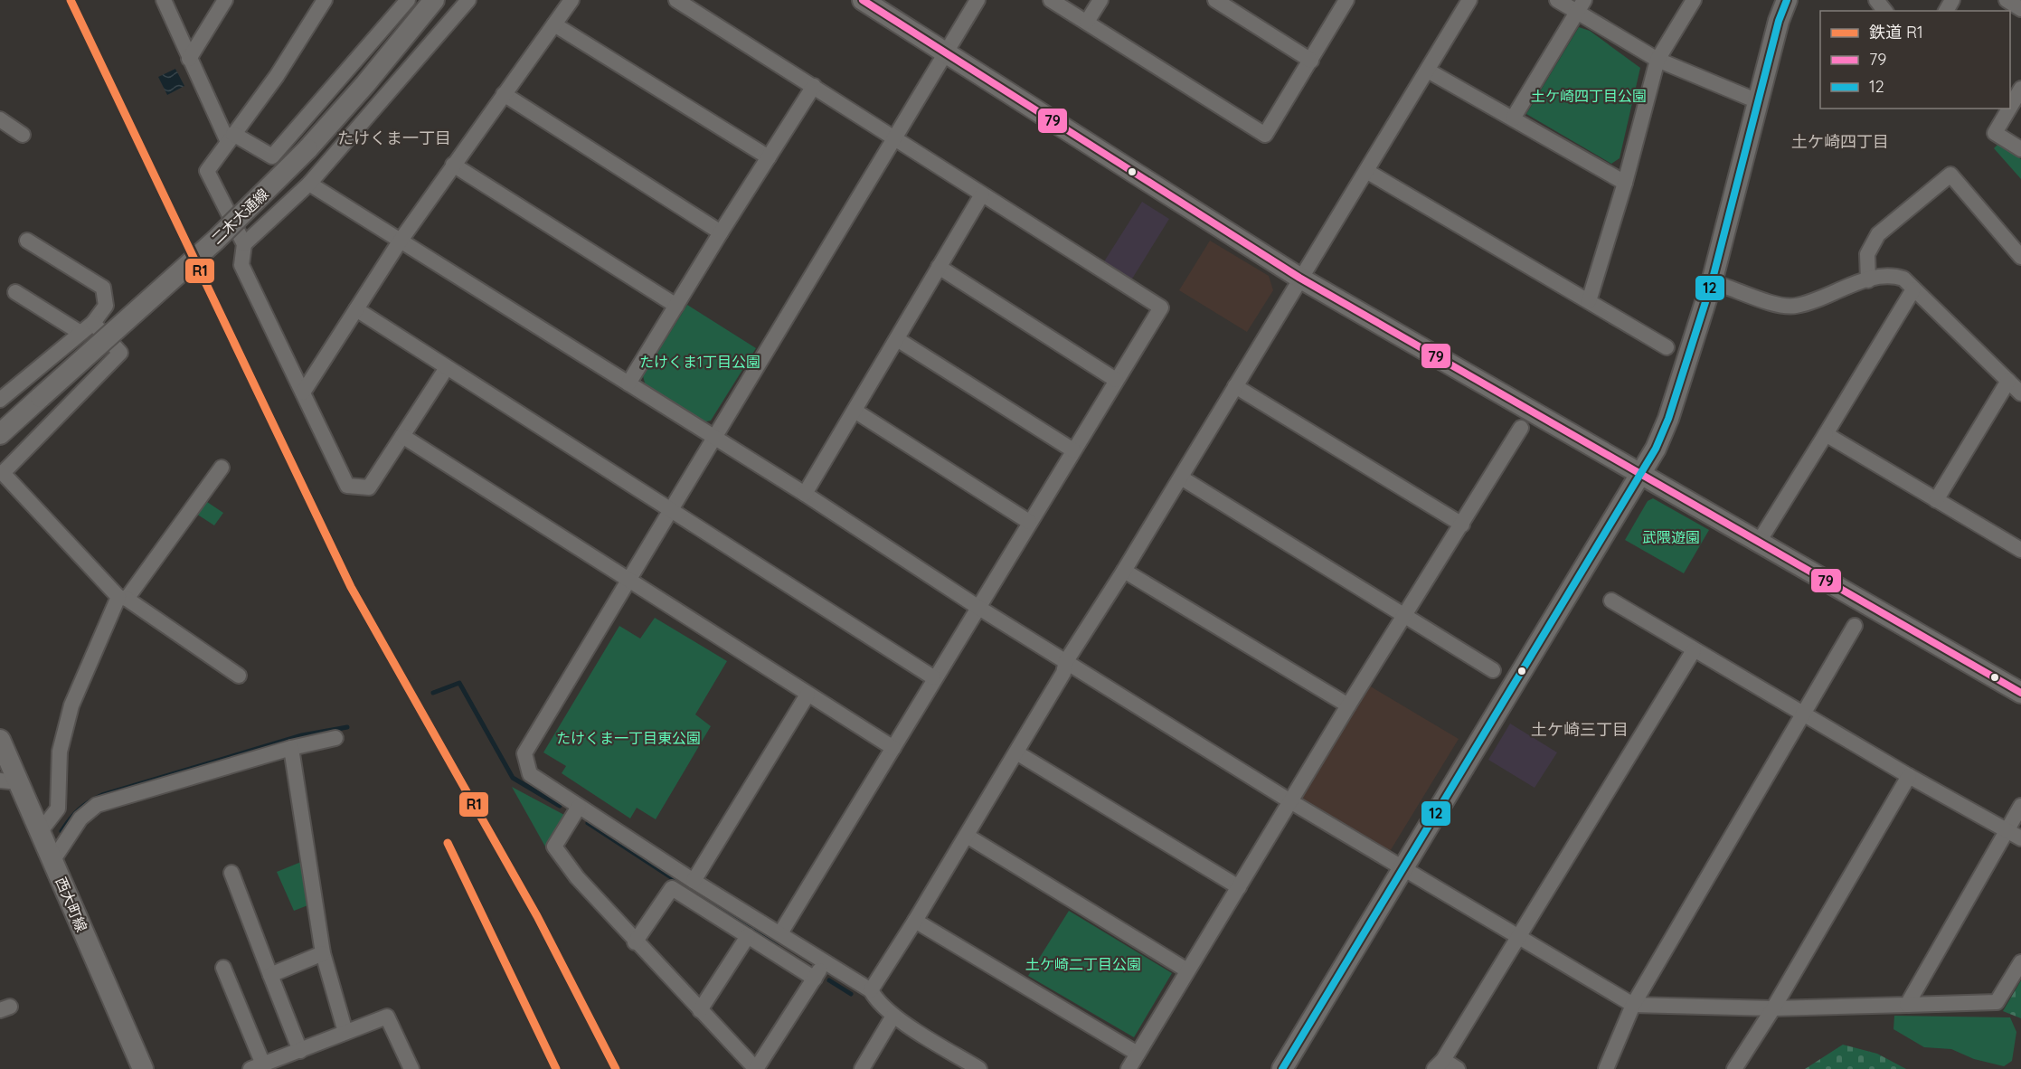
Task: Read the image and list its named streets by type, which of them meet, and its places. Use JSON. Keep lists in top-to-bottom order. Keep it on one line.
{"streets":{"street":["二木大通線","西大町線"]},"districts":["たけくま一丁目","土ケ崎四丁目","土ケ崎三丁目"],"parks":["土ケ崎四丁目公園","たけくま1丁目公園","武隈遊園","たけくま一丁目東公園","土ケ崎二丁目公園"],"lines":["rail line R1","transit line 79","transit line 12"],"legend":["鉄道 R1","79","12"]}
